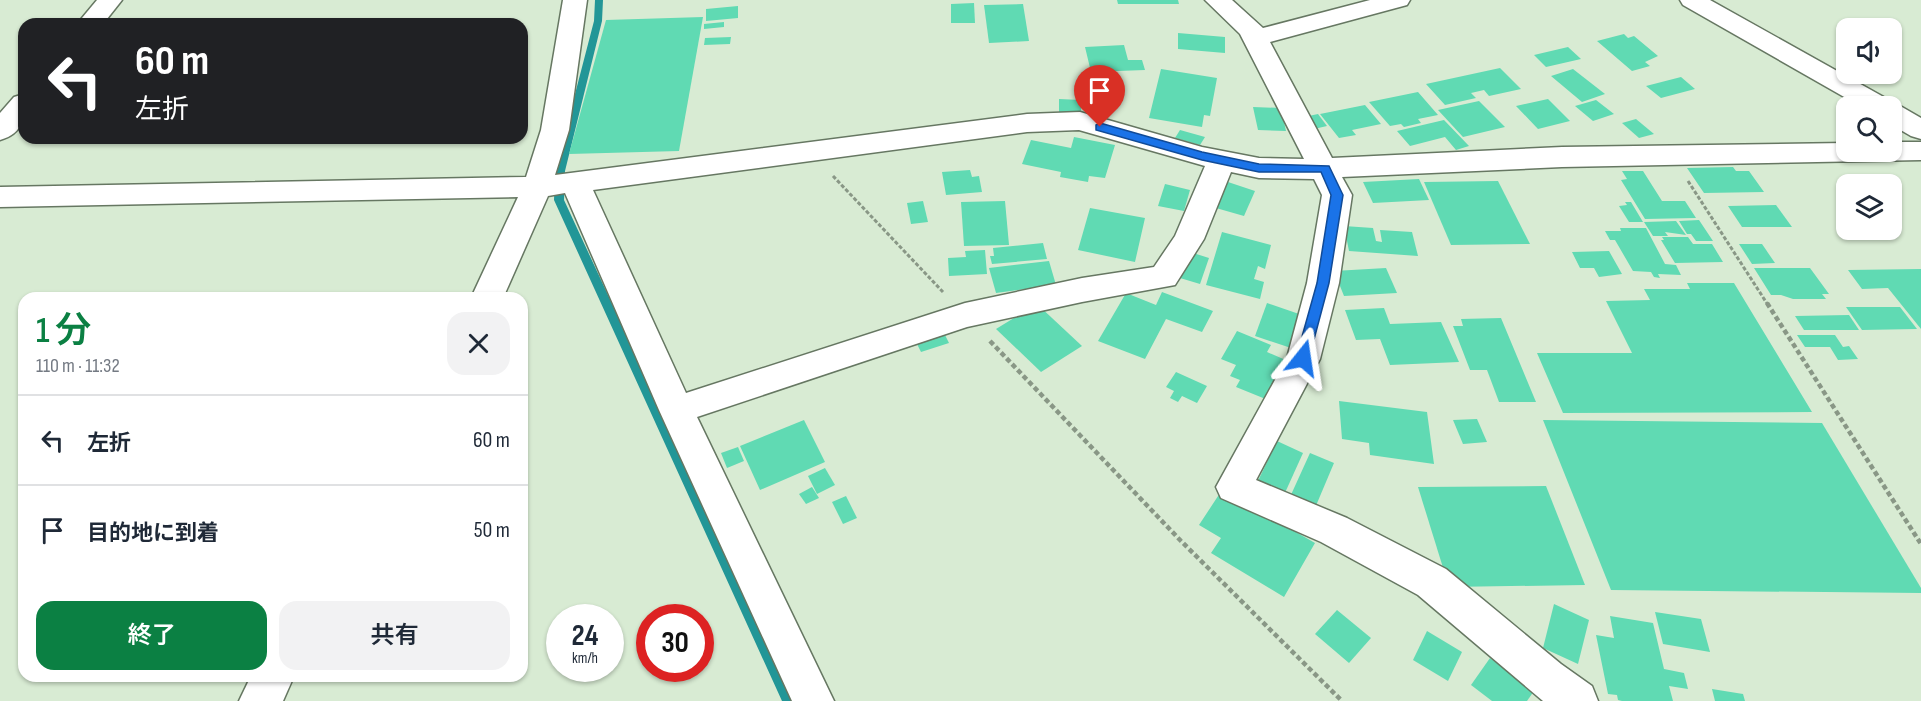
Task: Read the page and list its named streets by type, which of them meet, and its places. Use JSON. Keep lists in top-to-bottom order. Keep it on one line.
{"page":{"turn":["60 m","左折"],"heading":["1 分","110 m · 11:32"],"list":[{"name":"左折","value":"60 m"},{"name":"目的地に到着","value":"50 m"}],"buttons":["終了","共有"],"speed":"24 km/h","limit":"30"}}
